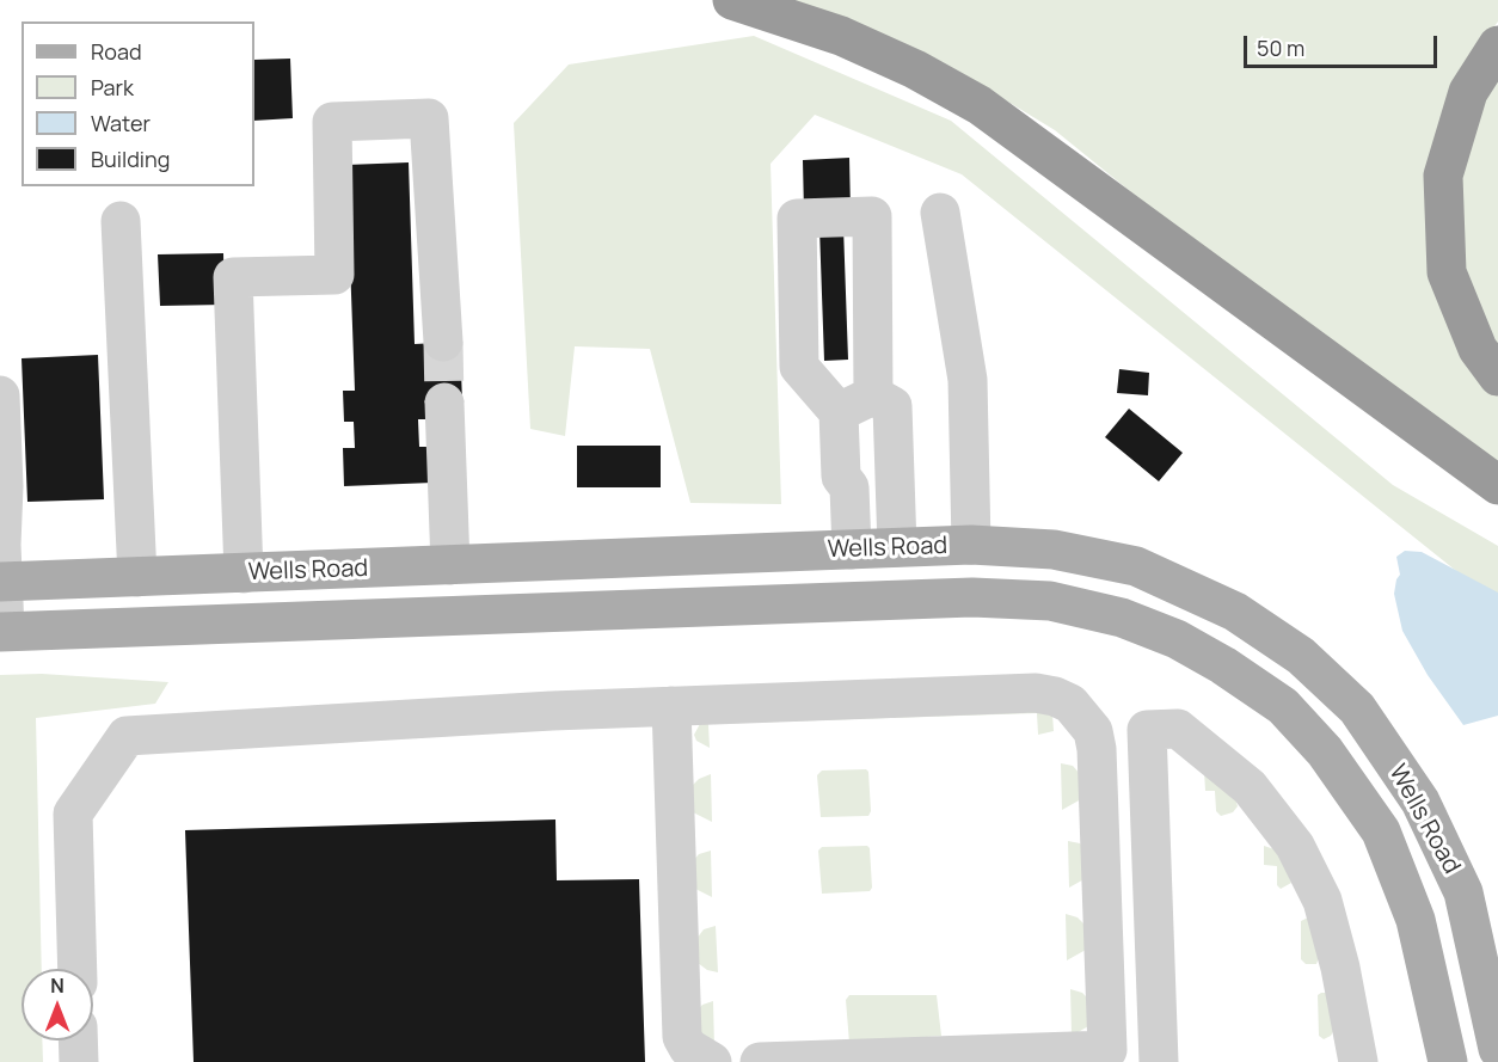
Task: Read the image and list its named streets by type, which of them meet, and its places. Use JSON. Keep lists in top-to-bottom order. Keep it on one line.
{"streets":{"main road":["Wells Road"]},"legend":["Road","Park","Water","Building"],"scale_bar":"50 m","north":"top"}
